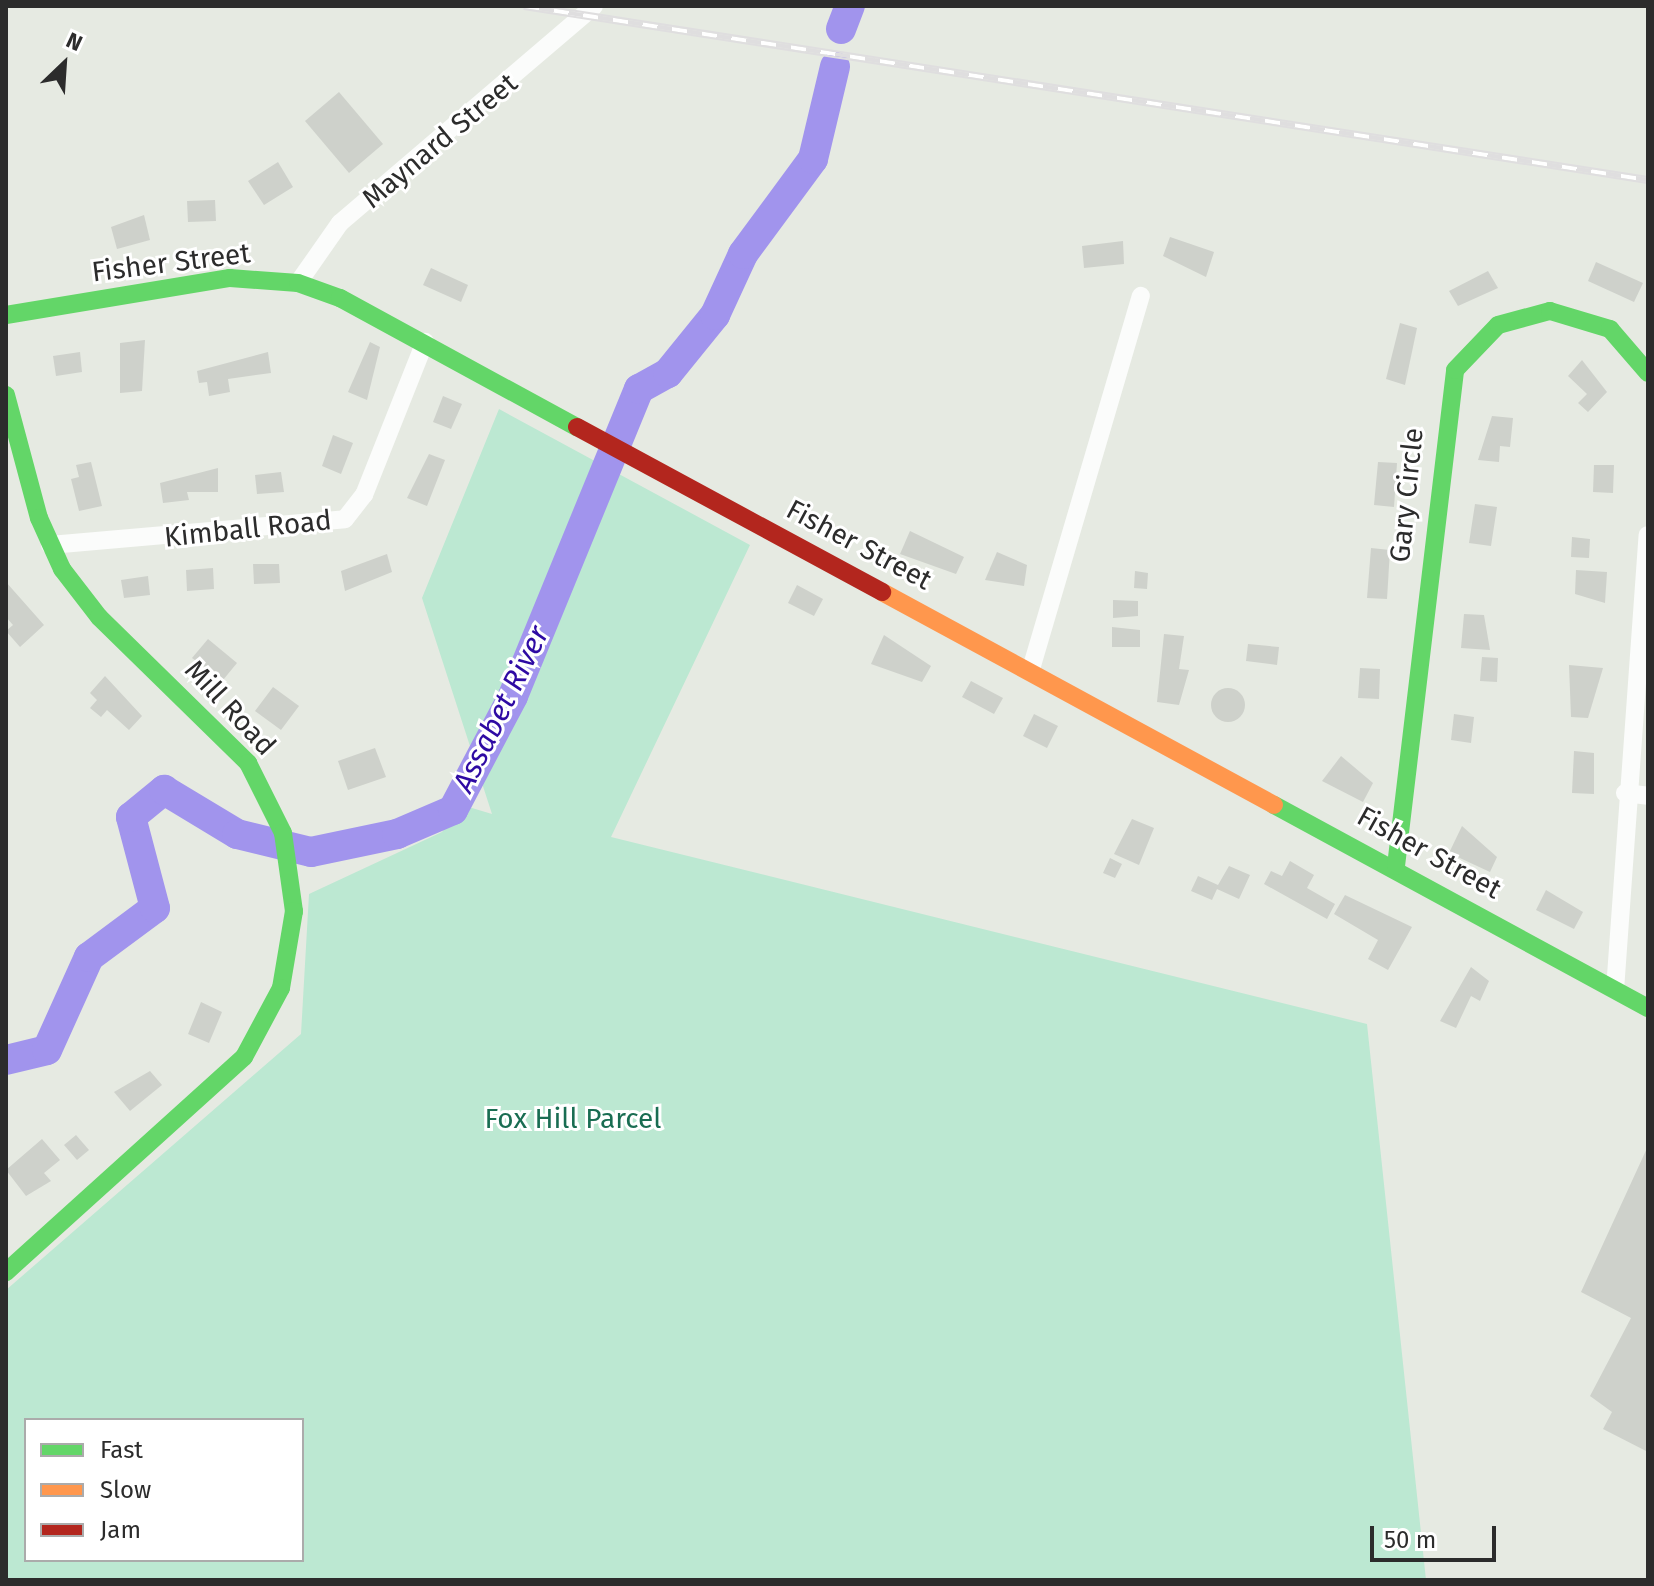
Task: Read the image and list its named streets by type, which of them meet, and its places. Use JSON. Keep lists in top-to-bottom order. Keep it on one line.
{"streets":{"main road":["Fisher Street","Gary Circle","Mill Road"],"street":["Maynard Street","Kimball Road"]},"crossings":[["Maynard Street","Fisher Street"],["Fisher Street","Gary Circle"],["Fisher Street","Kimball Road"],["Kimball Road","Mill Road"]],"water":["Assabet River"],"parks":["Fox Hill Parcel"],"legend":["Fast","Slow","Jam"],"scale_bar":"50 m","north":"top right"}
